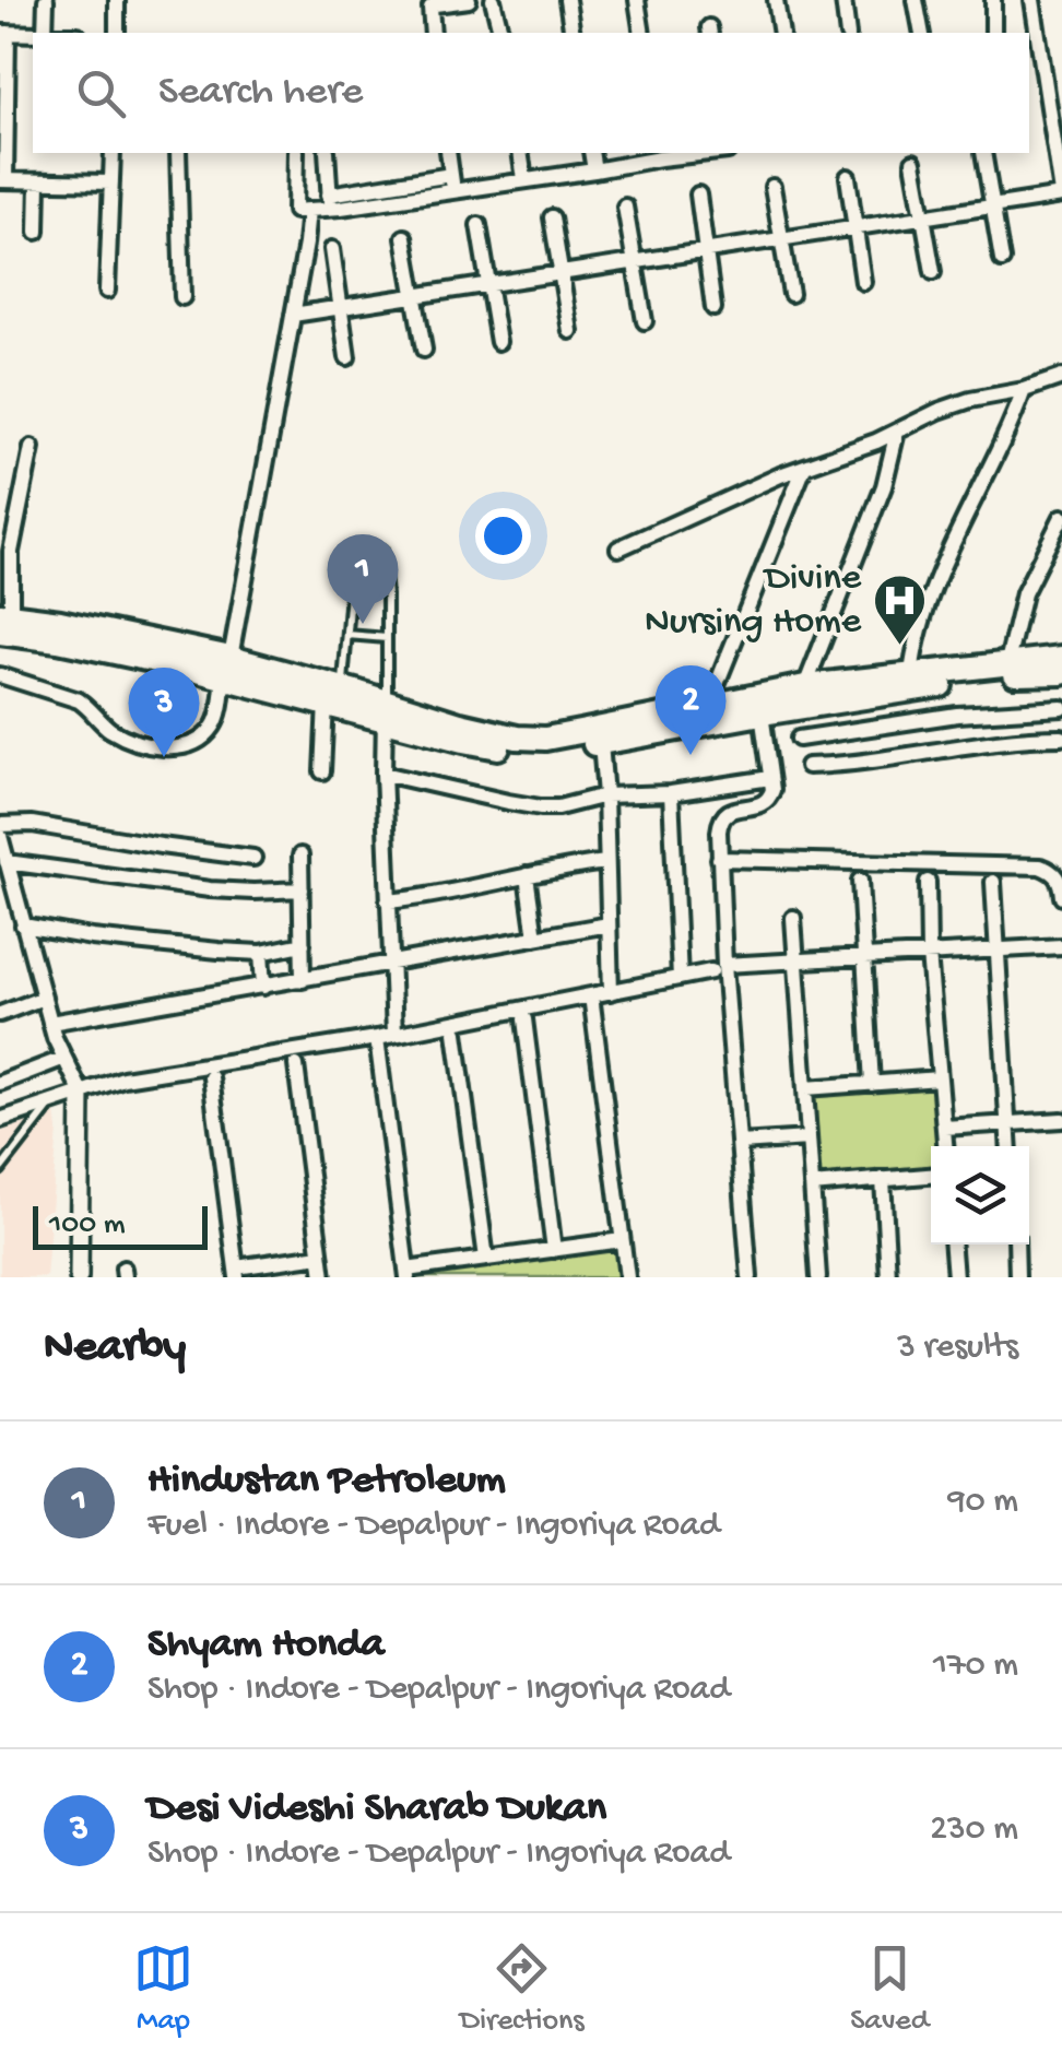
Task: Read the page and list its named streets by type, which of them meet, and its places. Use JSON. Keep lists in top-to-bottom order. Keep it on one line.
{"places":{"hospital":["Divine Nursing Home"]},"scale_bar":"100 m","page":{"search":"Search here","pins":["1","2","3"],"scale":"100 m","heading":["Nearby","3 results"],"list":[{"mark":"1","name":"Hindustan Petroleum","note":"Fuel · Indore - Depalpur - Ingoriya Road","value":"90 m"},{"mark":"2","name":"Shyam Honda","note":"Shop · Indore - Depalpur - Ingoriya Road","value":"170 m"},{"mark":"3","name":"Desi Videshi Sharab Dukan","note":"Shop · Indore - Depalpur - Ingoriya Road","value":"230 m"}],"nav":["Map","Directions","Saved"]}}
